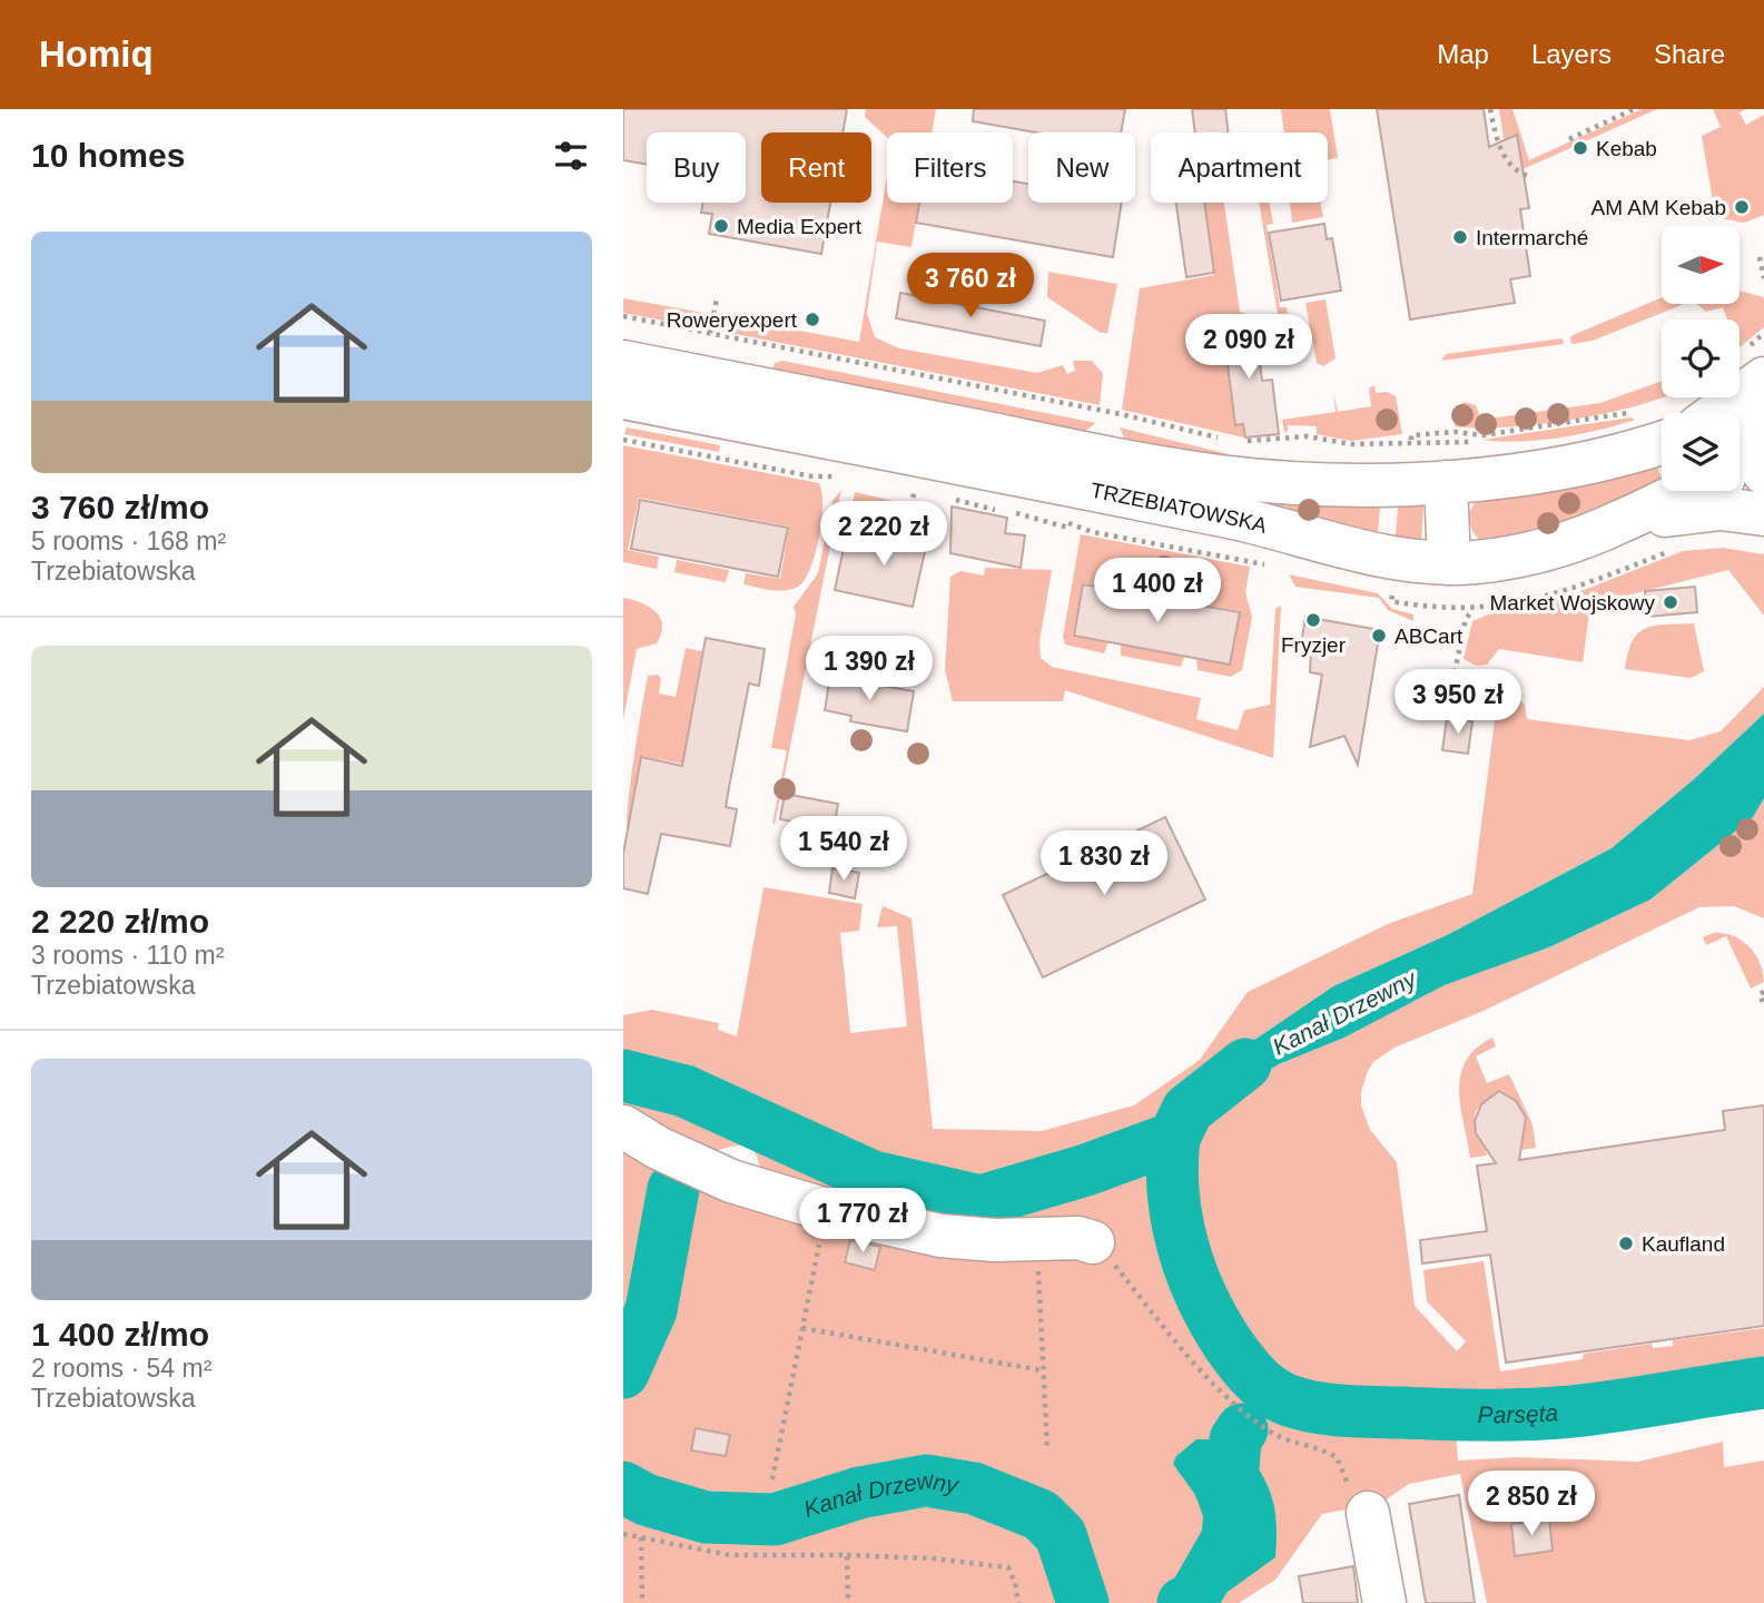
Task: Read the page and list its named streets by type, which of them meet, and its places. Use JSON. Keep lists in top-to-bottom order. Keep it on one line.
{"streets":{"street":["TRZEBIATOWSKA"]},"water":["Kanał Drzewny","Parsęta"],"places":["Kebab","AM AM Kebab","Media Expert","Intermarché","Roweryexpert","Market Wojskowy","Fryzjer","ABCart","Kaufland"],"north":"right","page":{"header":"Homiq","nav":["Map","Layers","Share"],"heading":"10 homes","chip":["Buy","Rent","Filters","New","Apartment"],"list":[{"name":"3 760 zł/mo","note":"5 rooms · 168 m² · Trzebiatowska"},{"name":"2 220 zł/mo","note":"3 rooms · 110 m² · Trzebiatowska"},{"name":"1 400 zł/mo","note":"2 rooms · 54 m² · Trzebiatowska"}],"price":["3 760 zł","2 090 zł","2 220 zł","1 400 zł","1 390 zł","3 950 zł","1 540 zł","1 830 zł","1 770 zł","2 850 zł"]}}
